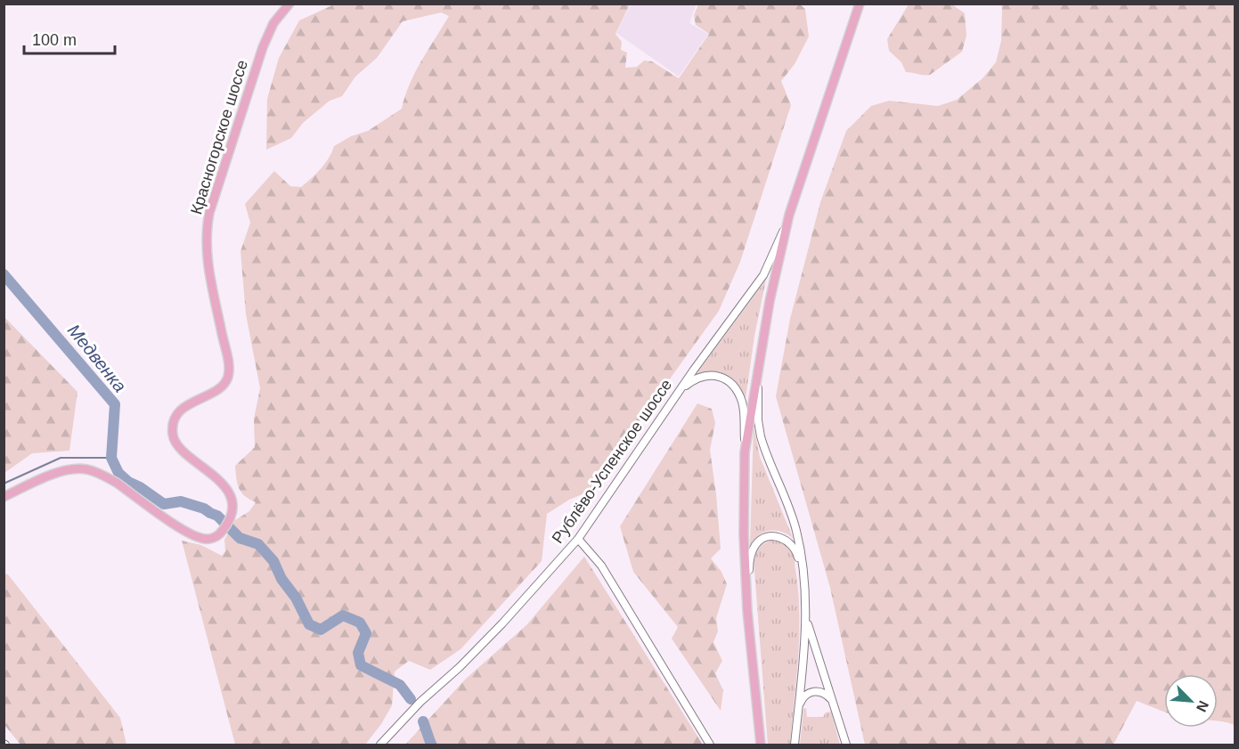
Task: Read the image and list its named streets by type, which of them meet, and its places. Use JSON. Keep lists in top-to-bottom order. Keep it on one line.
{"streets":{"main road":["Красногорское шоссе","Рублёво-Успенское шоссе"]},"water":["Медвенка"],"scale_bar":"100 m","north":"bottom right"}
